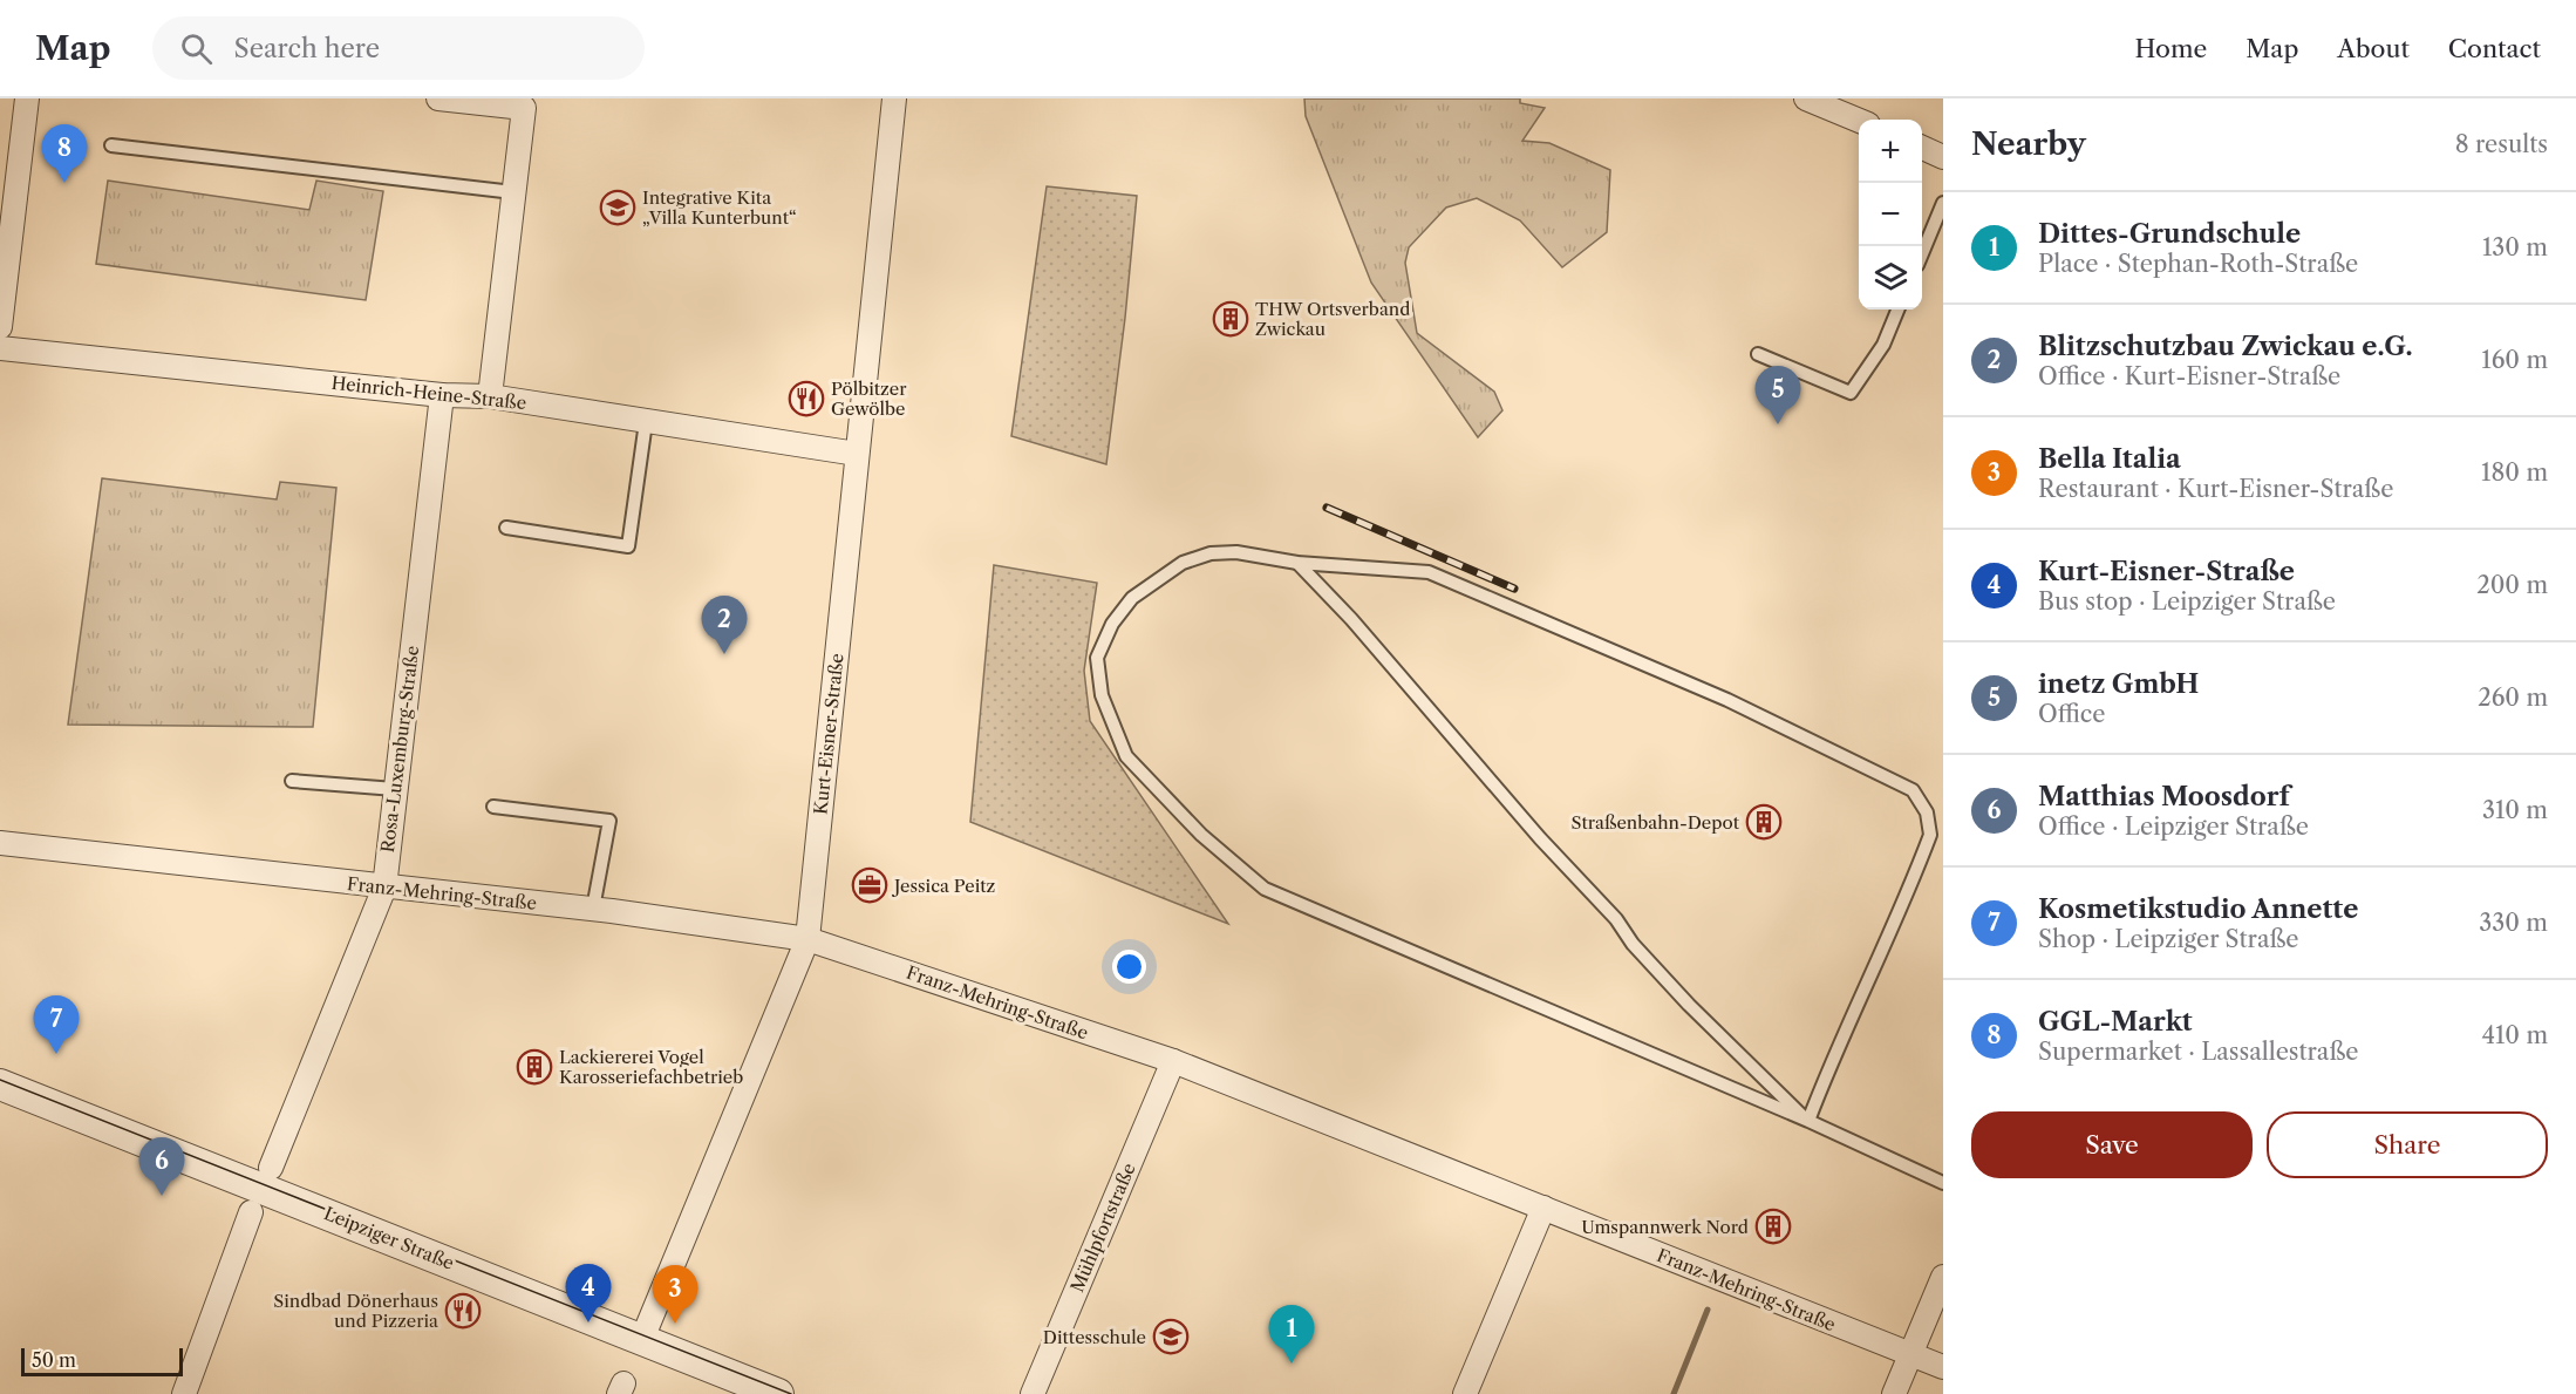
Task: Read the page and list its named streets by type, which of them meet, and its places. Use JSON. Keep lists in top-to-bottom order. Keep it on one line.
{"streets":{"street":["Heinrich-Heine-Straße","Kurt-Eisner-Straße","Rosa-Luxemburg-Straße","Franz-Mehring-Straße","Mühlpfortstraße","Leipziger Straße"]},"crossings":[["Heinrich-Heine-Straße","Kurt-Eisner-Straße"],["Heinrich-Heine-Straße","Rosa-Luxemburg-Straße"],["Kurt-Eisner-Straße","Franz-Mehring-Straße"],["Kurt-Eisner-Straße","Leipziger Straße"],["Rosa-Luxemburg-Straße","Franz-Mehring-Straße"],["Franz-Mehring-Straße","Mühlpfortstraße"]],"places":{"school or university":["Integrative Kita „Villa Kunterbunt“","Dittesschule"],"building":["THW Ortsverband Zwickau","Straßenbahn-Depot","Lackiererei Vogel Karosseriefachbetrieb","Umspannwerk Nord"],"restaurant":["Pölbitzer Gewölbe","Sindbad Dönerhaus und Pizzeria"],"office":["Jessica Peitz"]},"scale_bar":"50 m","page":{"header":"Map","search":"Search here","nav":["Home","Map","About","Contact"],"heading":["Nearby","8 results"],"map_buttons":["+","−"],"pins":["8","5","2","7","6","4","3","1"],"list":[{"mark":"1","name":"Dittes-Grundschule","note":"Place · Stephan-Roth-Straße","value":"130 m"},{"mark":"2","name":"Blitzschutzbau Zwickau e.G.","note":"Office · Kurt-Eisner-Straße","value":"160 m"},{"mark":"3","name":"Bella Italia","note":"Restaurant · Kurt-Eisner-Straße","value":"180 m"},{"mark":"4","name":"Kurt-Eisner-Straße","note":"Bus stop · Leipziger Straße","value":"200 m"},{"mark":"5","name":"inetz GmbH","note":"Office","value":"260 m"},{"mark":"6","name":"Matthias Moosdorf","note":"Office · Leipziger Straße","value":"310 m"},{"mark":"7","name":"Kosmetikstudio Annette","note":"Shop · Leipziger Straße","value":"330 m"},{"mark":"8","name":"GGL-Markt","note":"Supermarket · Lassallestraße","value":"410 m"}],"buttons":["Save","Share"],"scale":"50 m"}}
